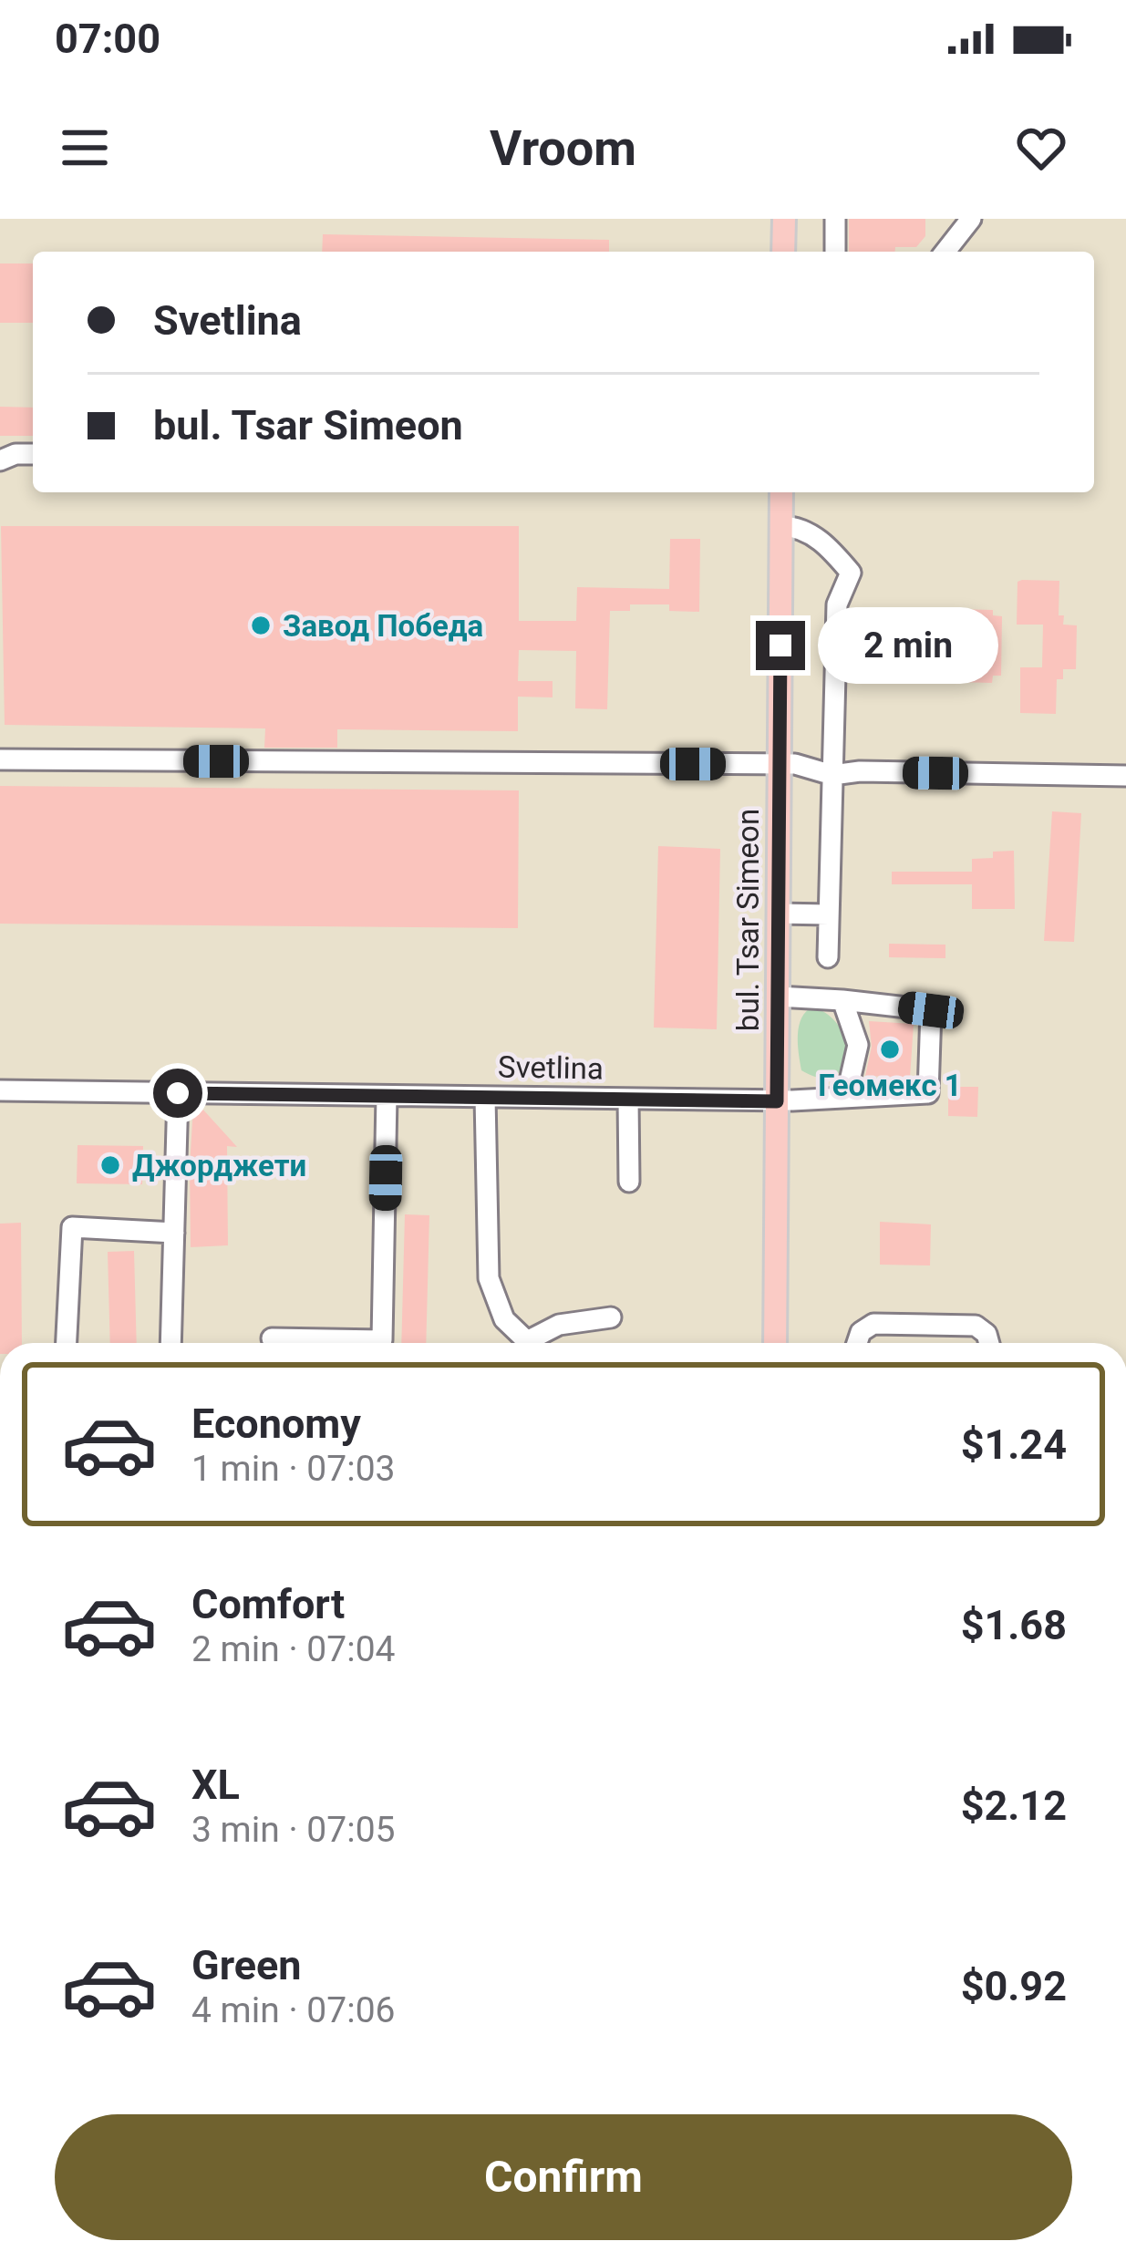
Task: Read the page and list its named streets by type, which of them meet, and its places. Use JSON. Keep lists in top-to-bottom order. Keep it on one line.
{"streets":{"main road":["bul. Tsar Simeon"],"street":["Svetlina"]},"crossings":[["bul. Tsar Simeon","Svetlina"]],"places":["Завод Победа","Геомекс 1","Джорджети"],"page":{"status":"07:00","header":"Vroom","banner":["Svetlina","bul. Tsar Simeon"],"bubble":"2 min","list":[{"name":"Economy","note":"1 min · 07:03","value":"$1.24"},{"name":"Comfort","note":"2 min · 07:04","value":"$1.68"},{"name":"XL","note":"3 min · 07:05","value":"$2.12"},{"name":"Green","note":"4 min · 07:06","value":"$0.92"}],"buttons":"Confirm"}}
